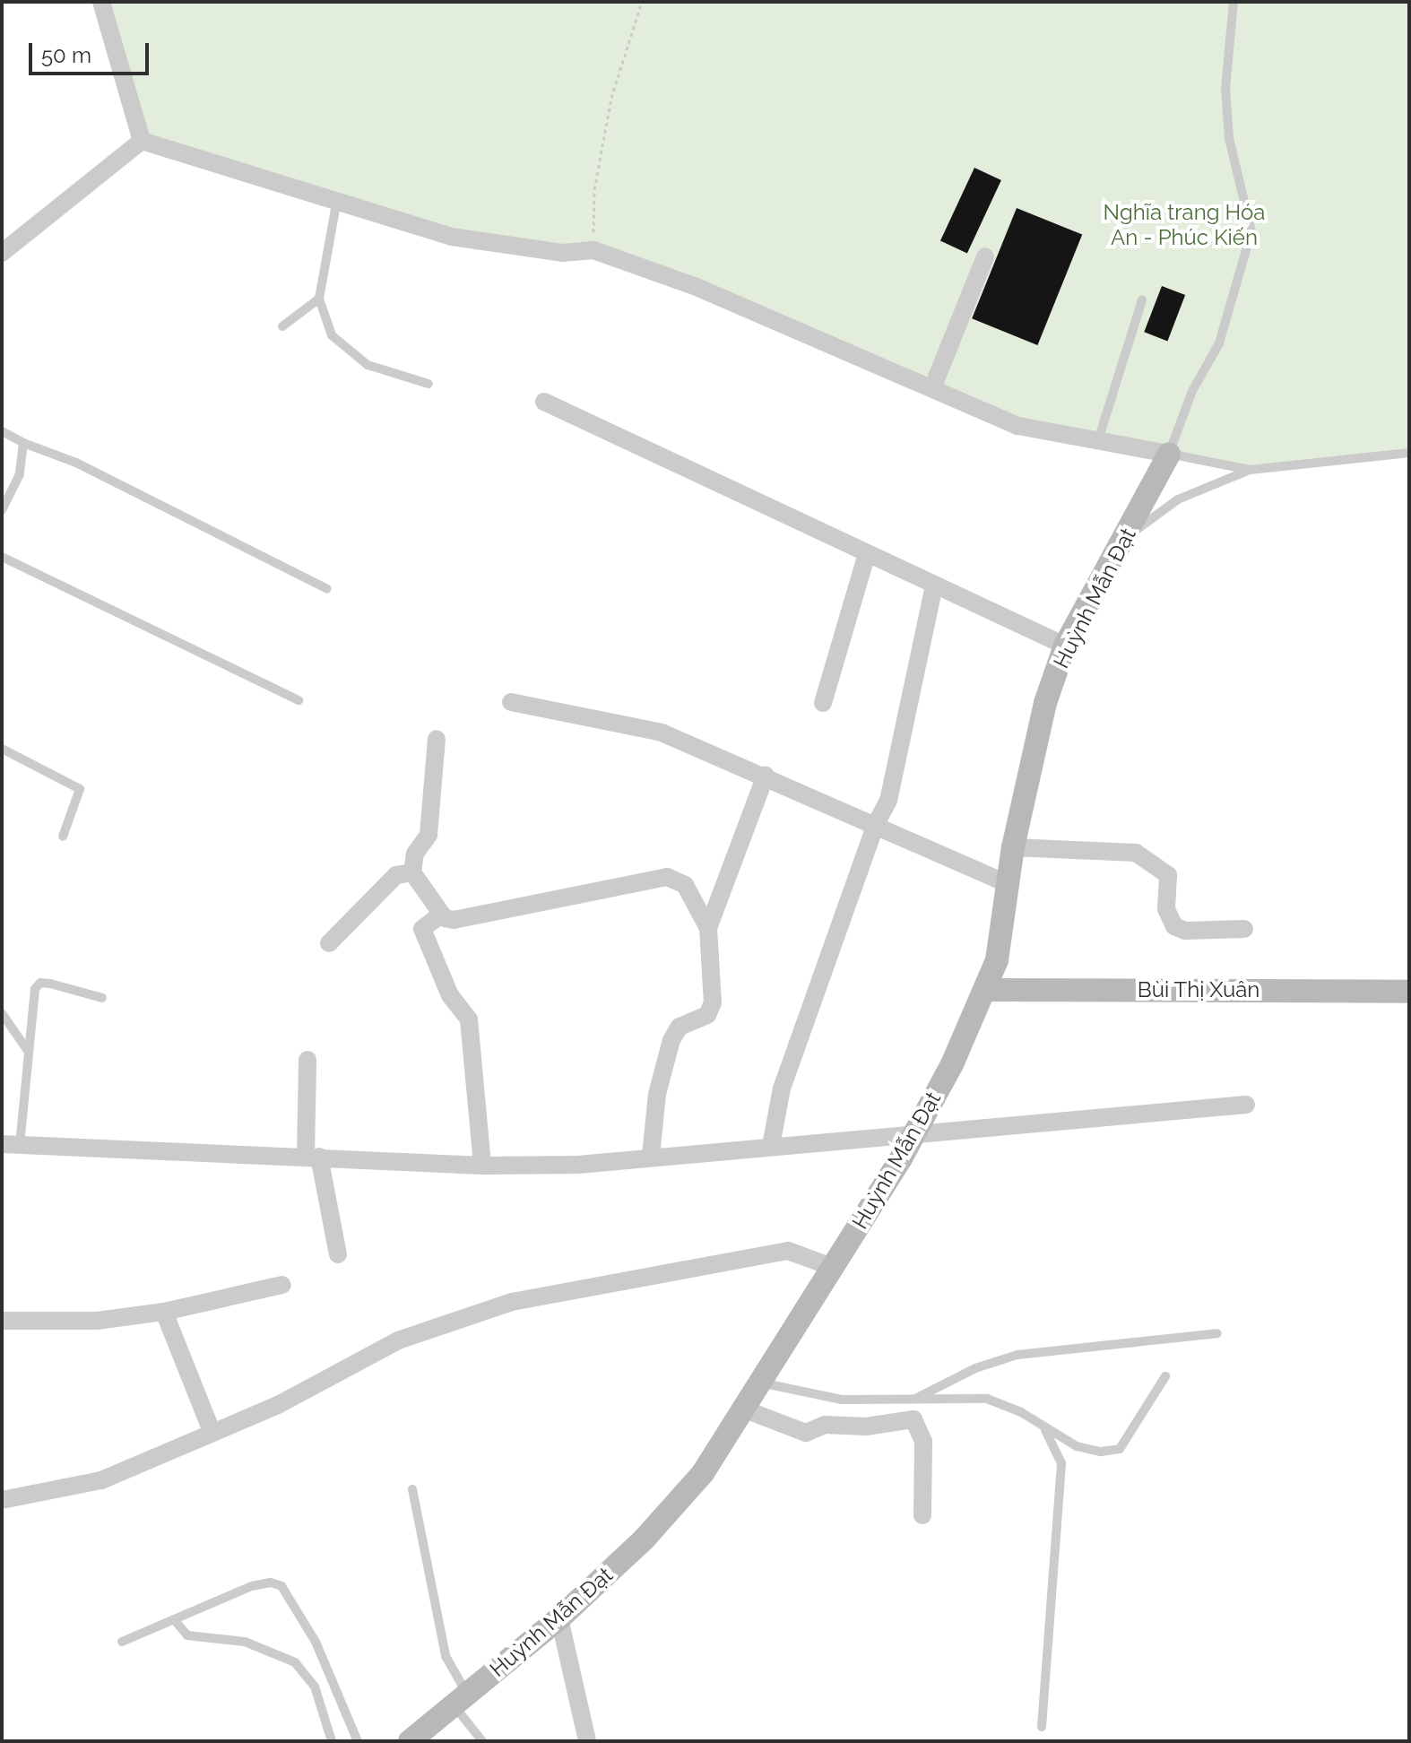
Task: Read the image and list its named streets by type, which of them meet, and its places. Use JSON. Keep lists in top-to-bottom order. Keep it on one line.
{"streets":{"main road":["Huỳnh Mẫn Đạt","Bùi Thị Xuân"]},"crossings":[["Huỳnh Mẫn Đạt","Bùi Thị Xuân"]],"parks":["Nghĩa trang Hóa An - Phúc Kiến"],"scale_bar":"50 m"}
